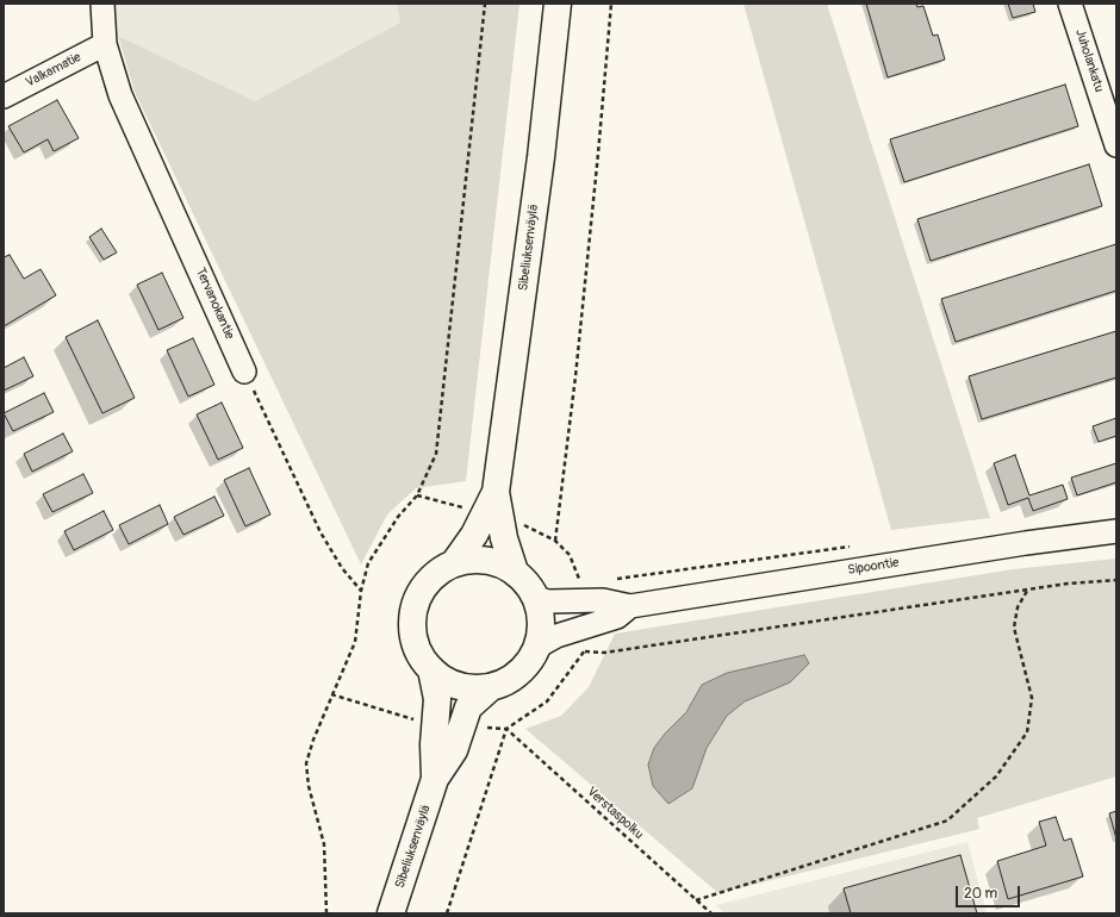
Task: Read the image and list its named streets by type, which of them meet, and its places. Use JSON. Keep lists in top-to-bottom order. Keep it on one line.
{"streets":{"main road":["Sibeliuksenväylä"],"street":["Juholankatu","Valkamatie","Tervanokantie","Sipoontie"],"path":["Verstaspolku"]},"crossings":[["Valkamatie","Tervanokantie"],["Sibeliuksenväylä","Sipoontie"]],"scale_bar":"20 m"}
